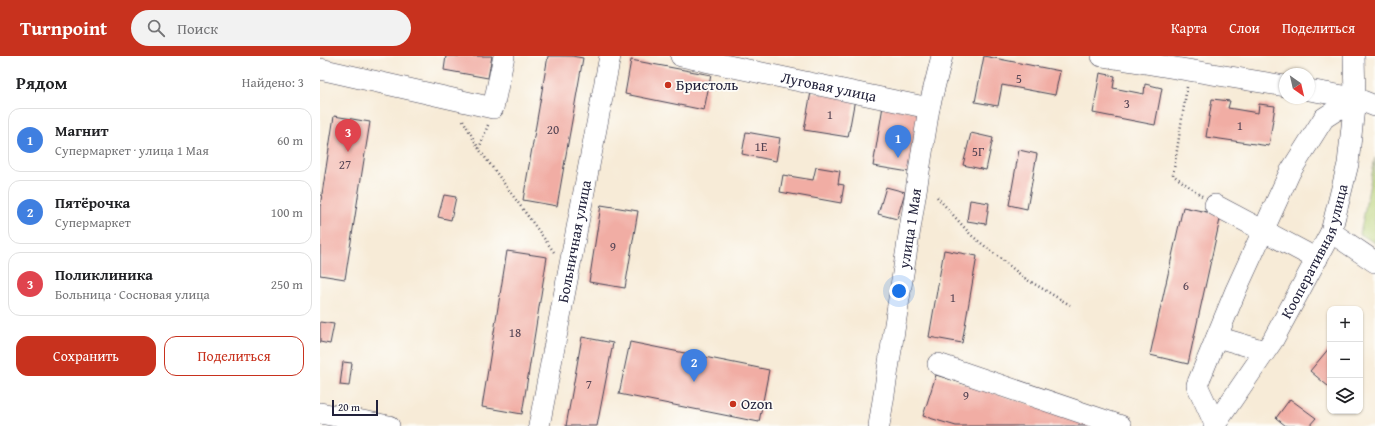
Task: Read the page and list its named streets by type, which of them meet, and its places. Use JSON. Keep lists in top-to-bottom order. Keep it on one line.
{"streets":{"street":["Луговая улица","улица 1 Мая","Больничная улица","Кооперативная улица"]},"crossings":[["Луговая улица","улица 1 Мая"]],"places":["Бристоль","Ozon"],"house_numbers":["5","3","1","1","20","1Е","5Г","27","9","6","1","18","7","9"],"scale_bar":"20 m","north":"bottom right","page":{"header":"Turnpoint","search":"Поиск","nav":["Карта","Слои","Поделиться"],"heading":["Рядом","Найдено: 3"],"list":[{"mark":"1","name":"Магнит","note":"Супермаркет · улица 1 Мая","value":"60 m"},{"mark":"2","name":"Пятёрочка","note":"Супермаркет","value":"100 m"},{"mark":"3","name":"Поликлиника","note":"Больница · Сосновая улица","value":"250 m"}],"pins":["3","1","2"],"map_buttons":["+","−"],"buttons":["Сохранить","Поделиться"],"scale":"20 m"}}
